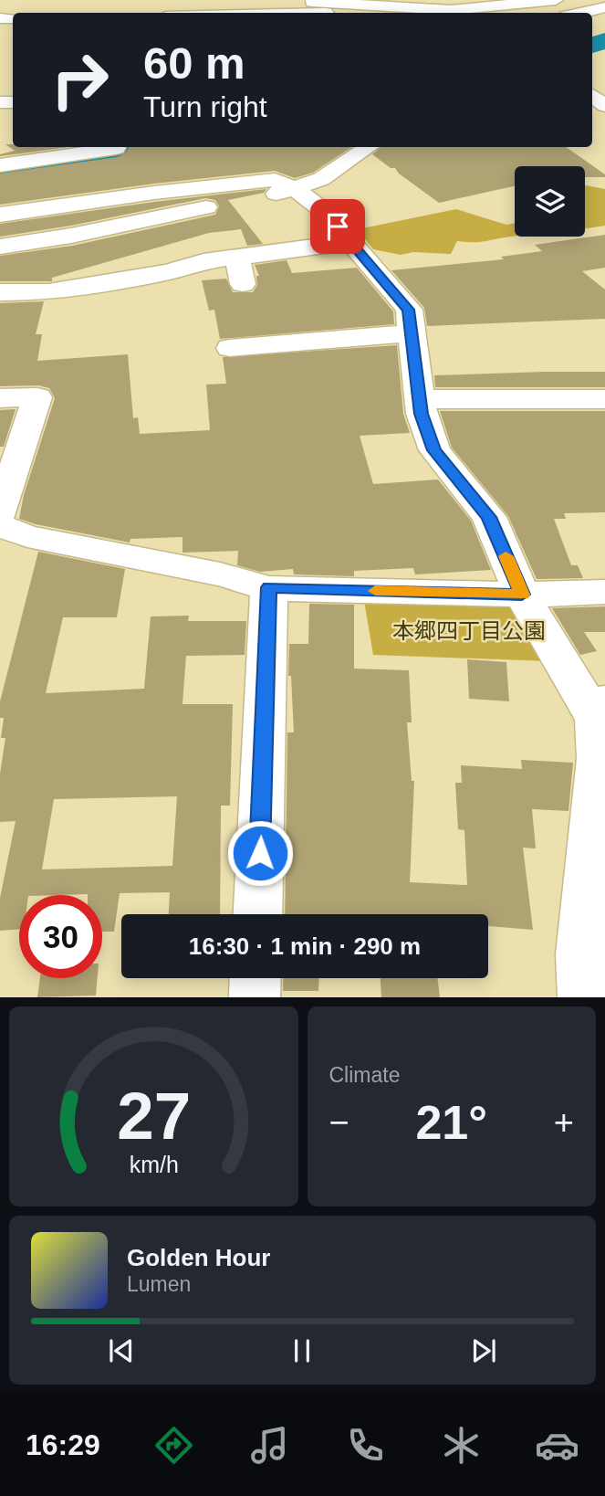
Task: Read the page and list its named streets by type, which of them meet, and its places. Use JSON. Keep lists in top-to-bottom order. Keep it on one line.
{"parks":["本郷四丁目公園"],"page":{"turn":["60 m","Turn right"],"limit":"30","trip":"16:30 · 1 min · 290 m","tile":"Climate","heat":["−","21°","+"],"song":["Golden Hour","Lumen"],"tabs":"16:29","gauge":["27","km/h"]}}
